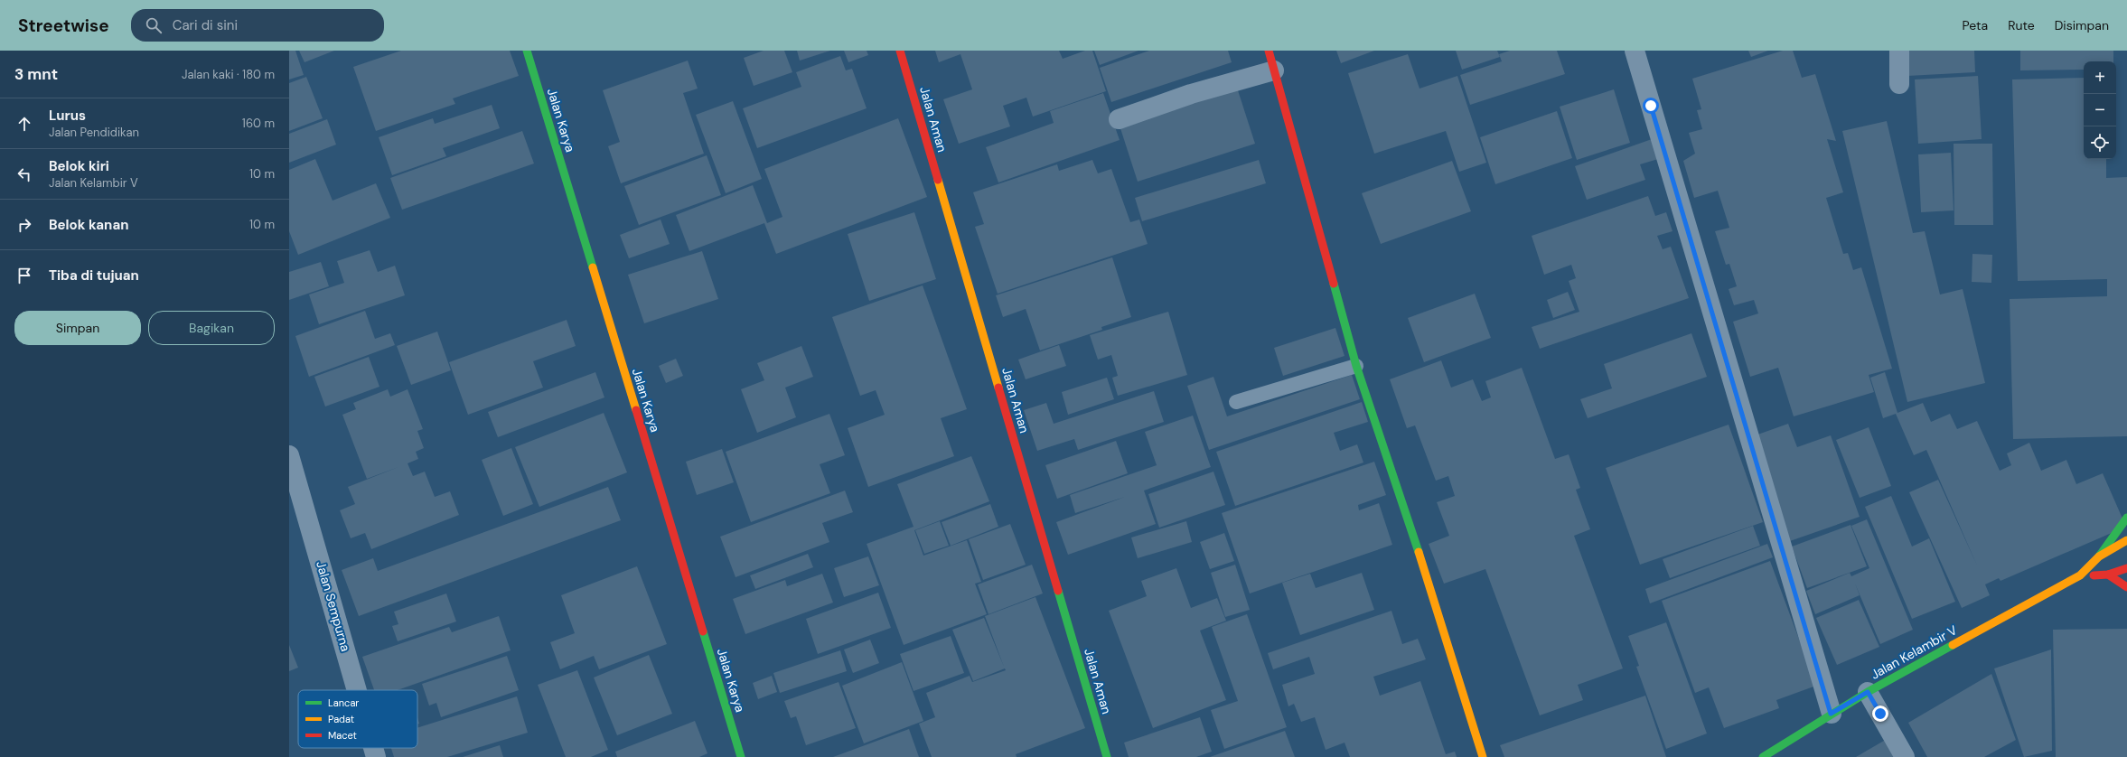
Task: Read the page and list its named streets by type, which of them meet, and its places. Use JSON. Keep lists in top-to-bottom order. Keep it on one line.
{"streets":{"main road":["Jalan Aman","Jalan Karya","Jalan Kelambir V"],"street":["Jalan Sempurna"]},"legend":["Lancar","Padat","Macet"],"page":{"header":"Streetwise","search":"Cari di sini","nav":["Peta","Rute","Disimpan"],"heading":["3 mnt","Jalan kaki · 180 m"],"map_buttons":["+","−"],"list":[["Lurus","Jalan Pendidikan","160 m"],["Belok kiri","Jalan Kelambir V","10 m"],["Belok kanan","10 m"],"Tiba di tujuan"],"buttons":["Simpan","Bagikan"]}}
